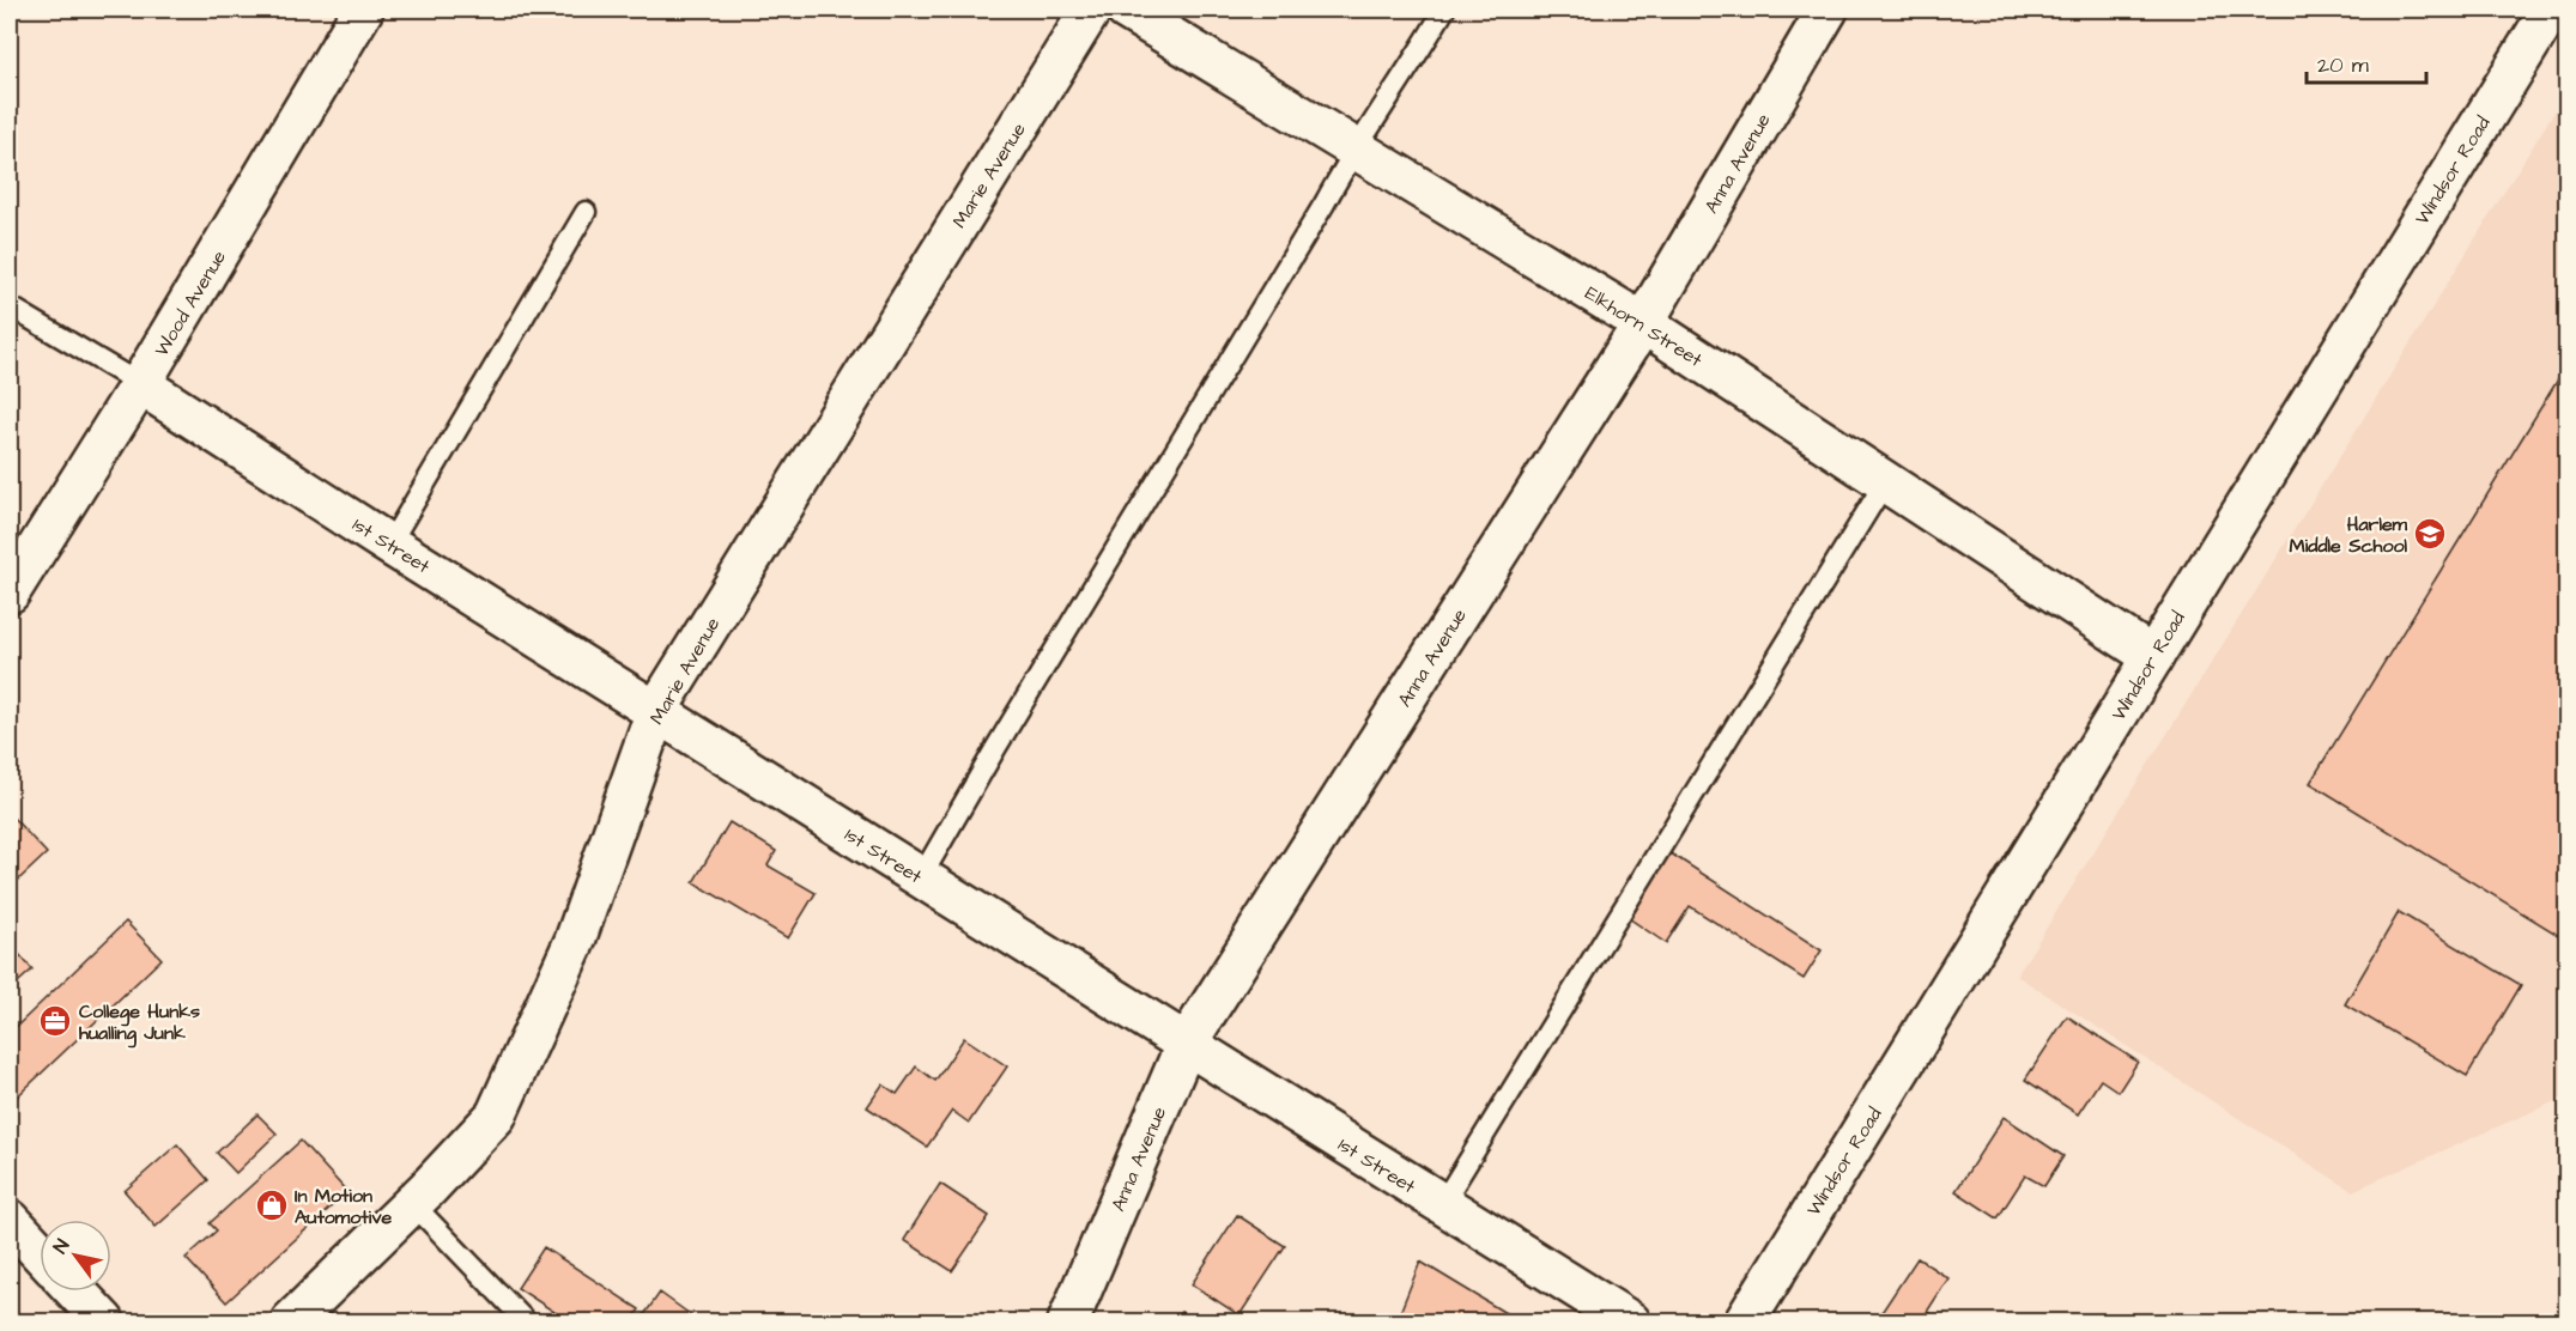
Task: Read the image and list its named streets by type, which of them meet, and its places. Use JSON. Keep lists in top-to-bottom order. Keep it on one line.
{"streets":{"street":["Anna Avenue","Windsor Road","Marie Avenue","Wood Avenue","Elkhorn Street","1st Street"]},"crossings":[["Anna Avenue","Elkhorn Street"],["Anna Avenue","1st Street"],["Windsor Road","Elkhorn Street"],["Marie Avenue","1st Street"],["Wood Avenue","1st Street"]],"places":{"school or university":["Harlem Middle School"],"office":["College Hunks hualling Junk"],"shop":["In Motion Automotive"]},"scale_bar":"20 m","north":"top left"}
